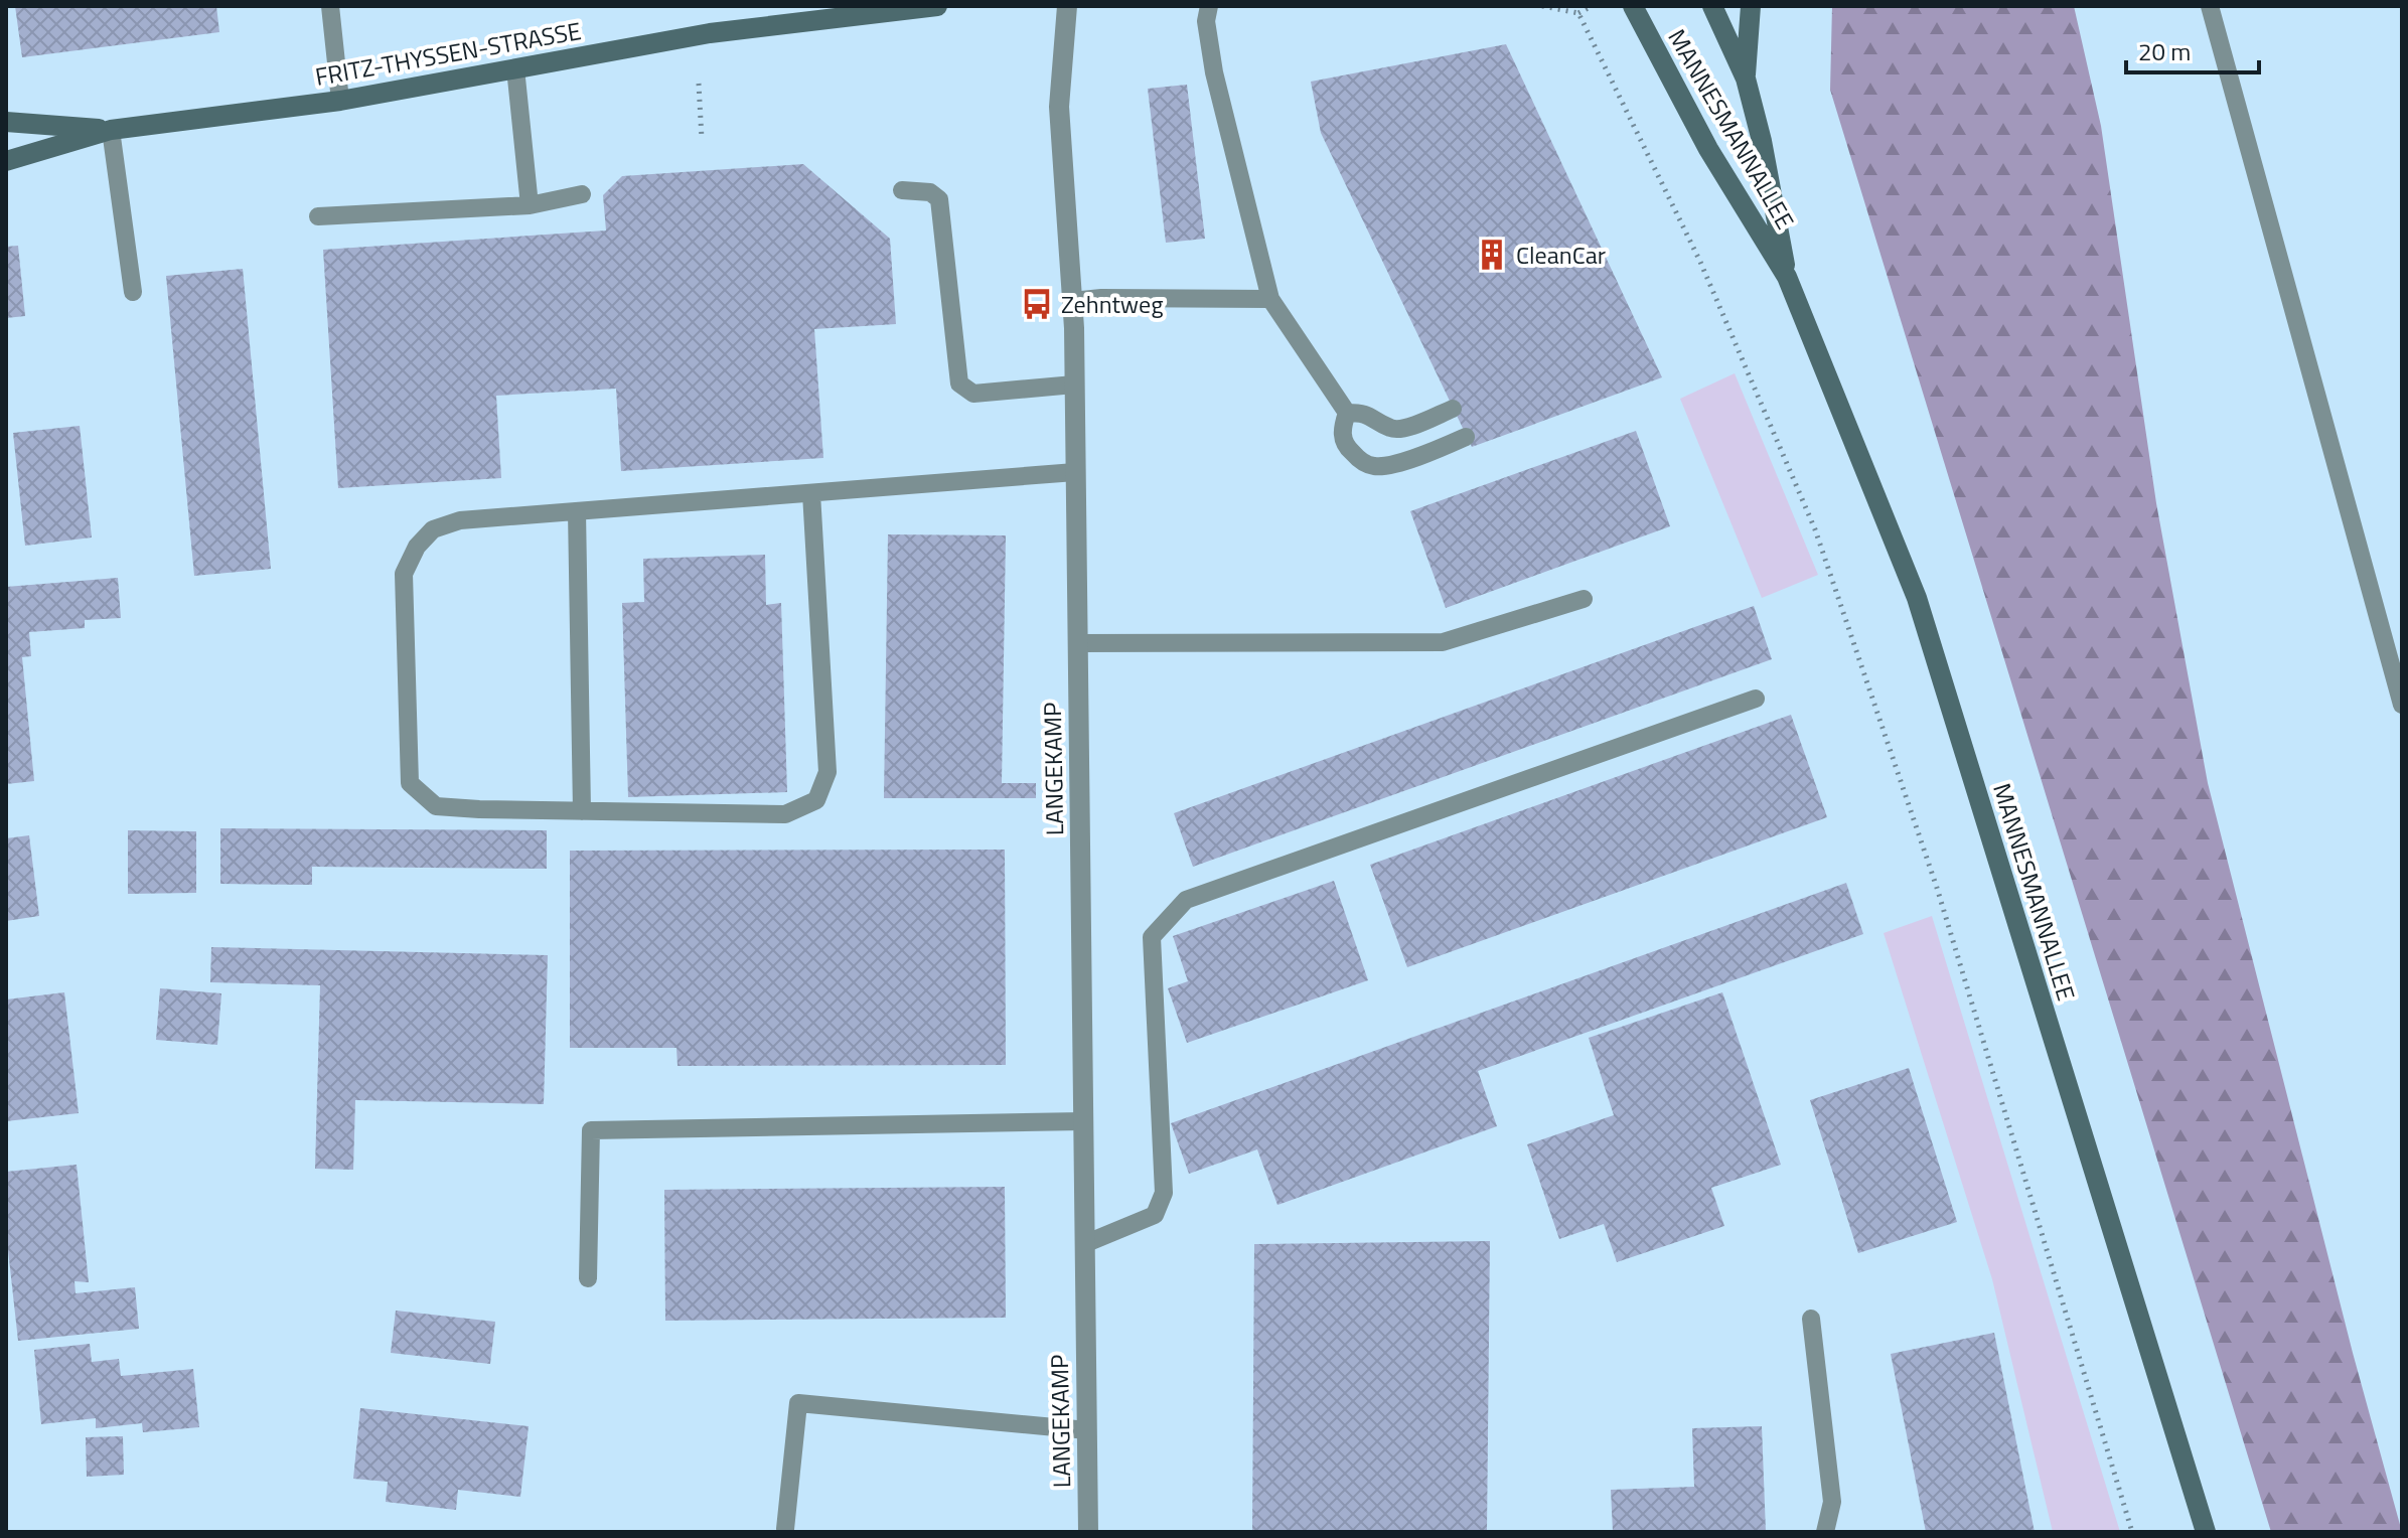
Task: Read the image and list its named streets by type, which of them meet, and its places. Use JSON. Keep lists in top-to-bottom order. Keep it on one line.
{"streets":{"main road":["FRITZ-THYSSEN-STRASSE","MANNESMANNALLEE"],"street":["LANGEKAMP"]},"places":{"building":["CleanCar"],"bus stop":["Zehntweg"]},"scale_bar":"20 m"}
